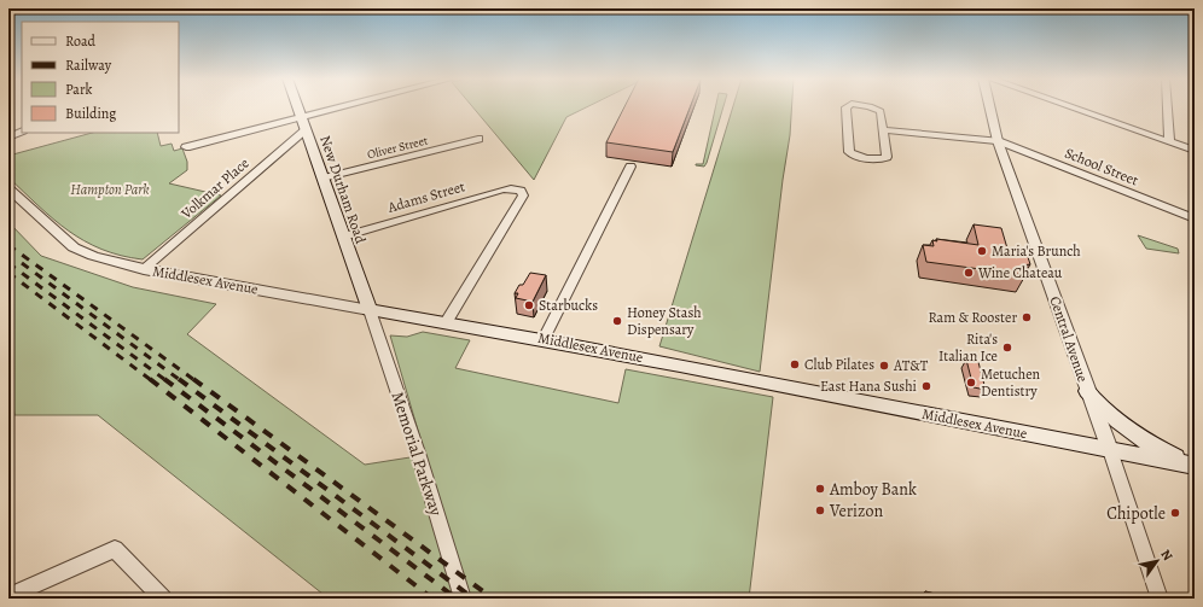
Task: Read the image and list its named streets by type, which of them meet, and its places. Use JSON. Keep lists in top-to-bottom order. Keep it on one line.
{"streets":{"main road":["New Durham Road","Middlesex Avenue"],"street":["Oliver Street","School Street","Volkmar Place","Adams Street","Central Avenue","Memorial Parkway"]},"crossings":[["Oliver Street","New Durham Road"],["School Street","Central Avenue"],["Volkmar Place","New Durham Road"],["Volkmar Place","Middlesex Avenue"],["New Durham Road","Adams Street"],["New Durham Road","Middlesex Avenue"],["New Durham Road","Memorial Parkway"],["Adams Street","Middlesex Avenue"],["Middlesex Avenue","Central Avenue"],["Middlesex Avenue","Memorial Parkway"]],"parks":["Hampton Park"],"places":["Maria's Brunch","Wine Chateau","Starbucks","Ram & Rooster","Honey Stash Dispensary","Rita's Italian Ice","Club Pilates","AT&T","Metuchen Dentistry","East Hana Sushi","Amboy Bank","Verizon","Chipotle"],"legend":["Road","Railway","Park","Building"],"north":"top right"}
